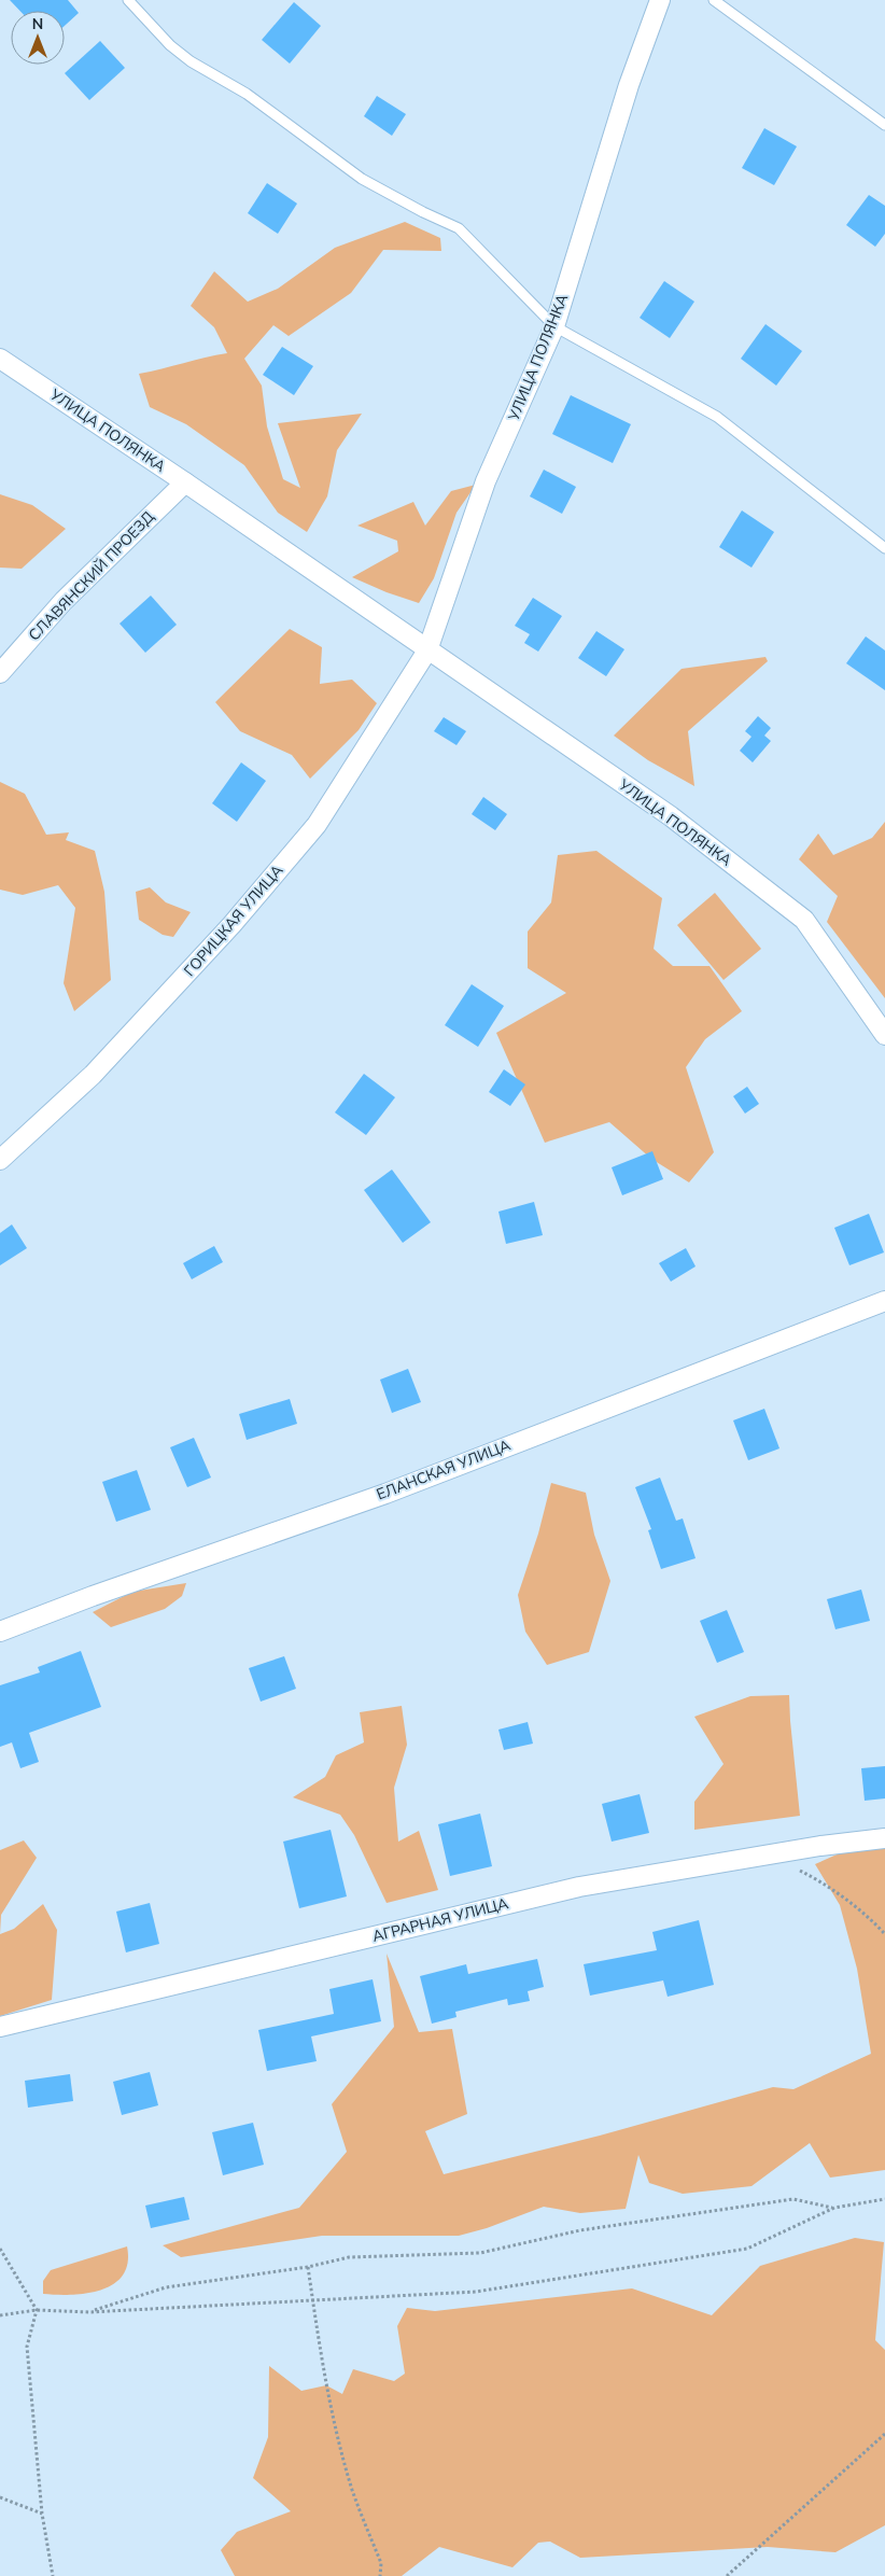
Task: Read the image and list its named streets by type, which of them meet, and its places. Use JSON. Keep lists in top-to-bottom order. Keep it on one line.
{"streets":{"street":["УЛИЦА ПОЛЯНКА","СЛАВЯНСКИЙ ПРОЕЗД","ГОРИЦКАЯ УЛИЦА","ЕЛАНСКАЯ УЛИЦА","АГРАРНАЯ УЛИЦА"]},"crossings":[["УЛИЦА ПОЛЯНКА","СЛАВЯНСКИЙ ПРОЕЗД"],["УЛИЦА ПОЛЯНКА","ГОРИЦКАЯ УЛИЦА"]],"north":"top"}
